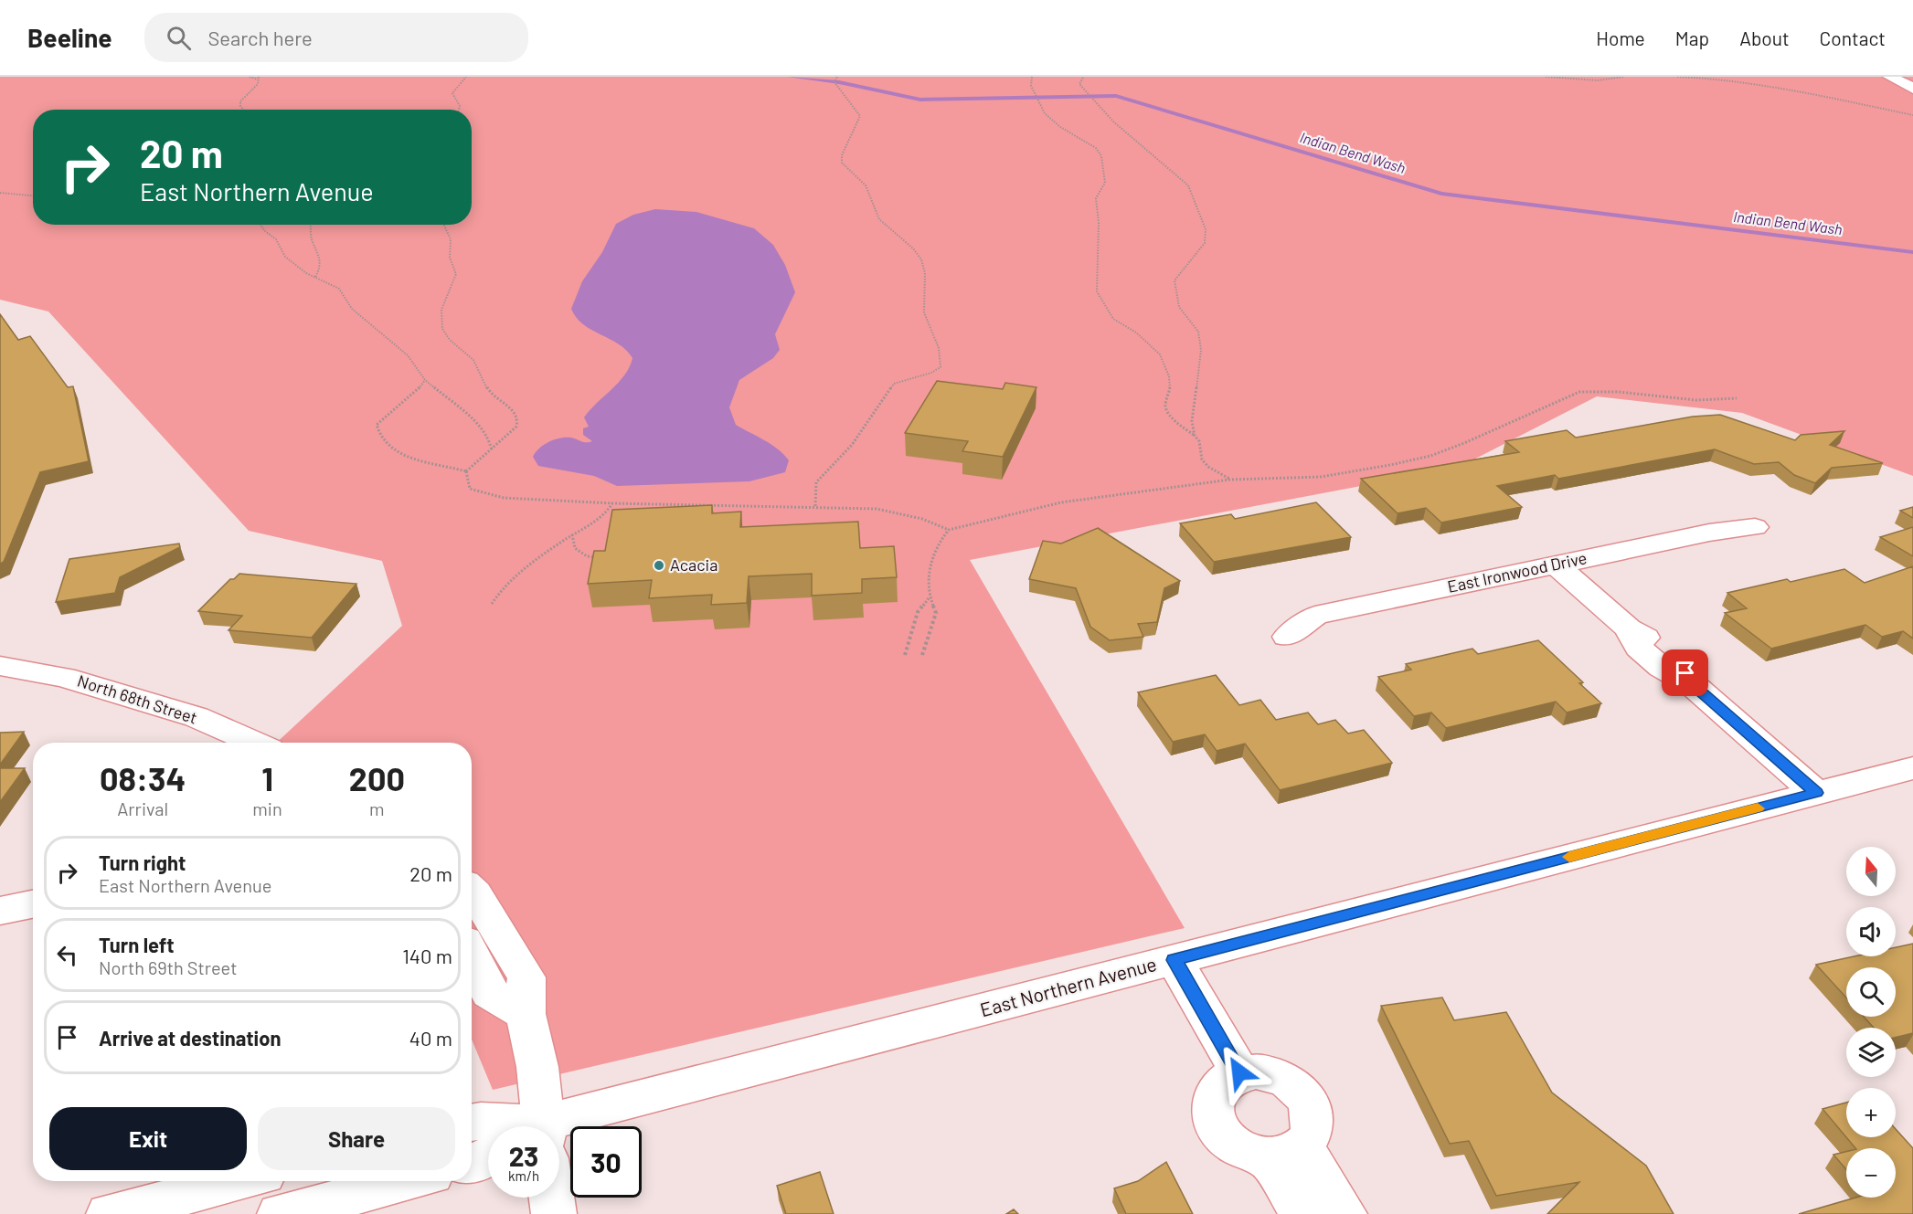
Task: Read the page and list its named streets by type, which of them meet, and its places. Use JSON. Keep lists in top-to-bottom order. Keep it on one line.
{"streets":{"street":["East Ironwood Drive","North 68th Street","East Northern Avenue"]},"water":["Indian Bend Wash"],"places":["Acacia"],"north":"top","page":{"header":"Beeline","search":"Search here","nav":["Home","Map","About","Contact"],"turn":["20 m","East Northern Avenue"],"eta":["08:34","Arrival","1","min","200","m"],"list":[{"name":"Turn right","note":"East Northern Avenue","value":"20 m"},{"name":"Turn left","note":"North 69th Street","value":"140 m"},{"name":"Arrive at destination","value":"40 m"}],"map_buttons":["+","−"],"buttons":["Exit","Share"],"speed":"23 km/h","limit":"30"}}
